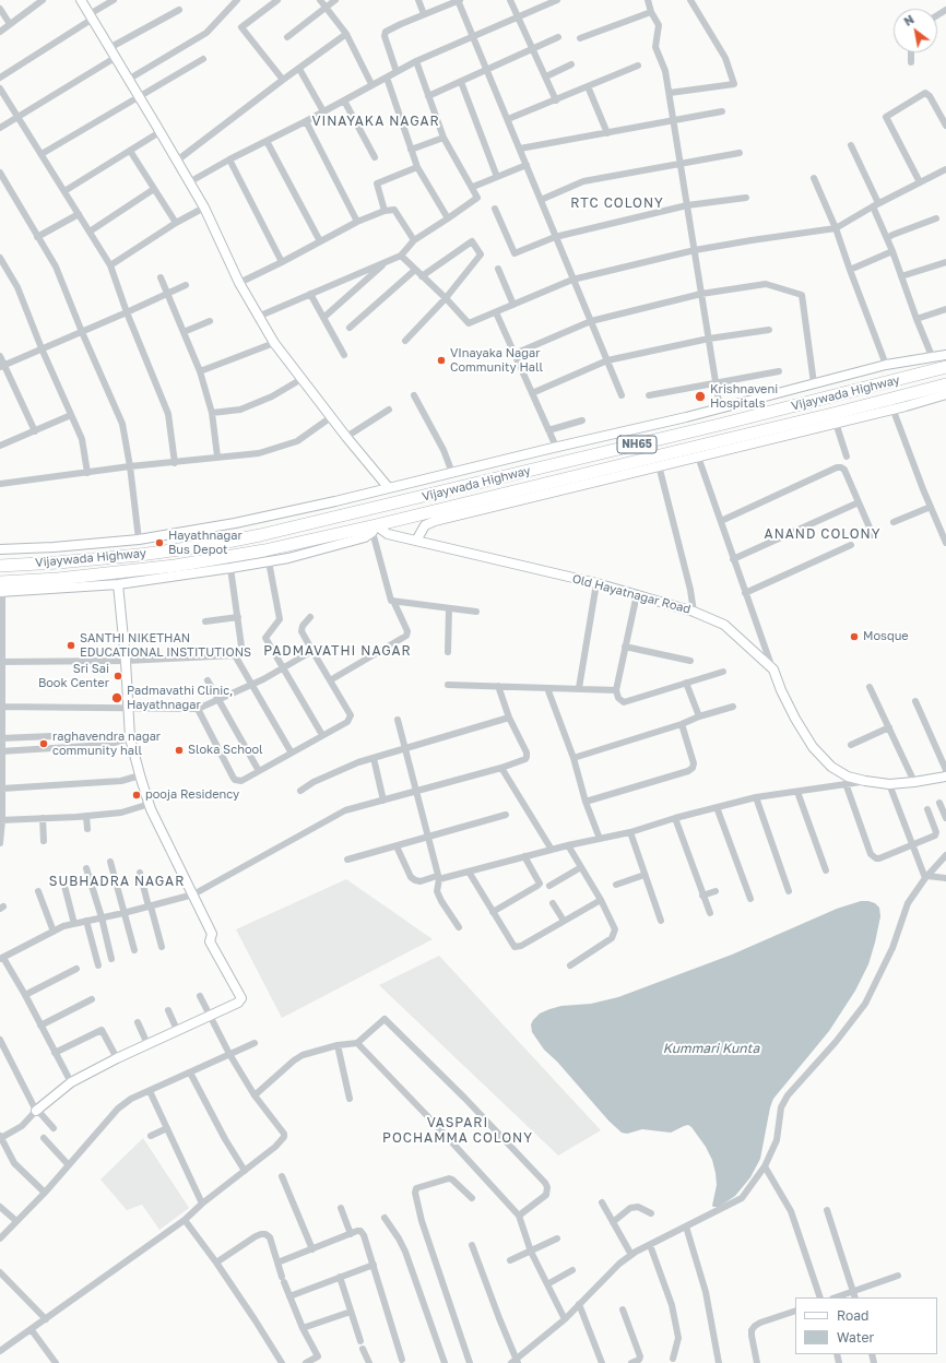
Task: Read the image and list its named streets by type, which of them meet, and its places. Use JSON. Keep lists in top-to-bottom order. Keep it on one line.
{"streets":{"highway":["Vijaywada Highway","NH65"],"street":["Old Hayatnagar Road"]},"crossings":[["Vijaywada Highway","Old Hayatnagar Road"]],"districts":["VINAYAKA NAGAR","RTC COLONY","ANAND COLONY","PADMAVATHI NAGAR","SUBHADRA NAGAR","VASPARI POCHAMMA COLONY"],"water":["Kummari Kunta"],"places":["VInayaka Nagar Community Hall","Krishnaveni Hospitals","Hayathnagar Bus Depot","Mosque","SANTHI NIKETHAN EDUCATIONAL INSTITUTIONS","Sri Sai Book Center","Padmavathi Clinic, Hayathnagar","raghavendra nagar community hall","Sloka School","pooja Residency"],"legend":["Road","Water"],"north":"top left"}
